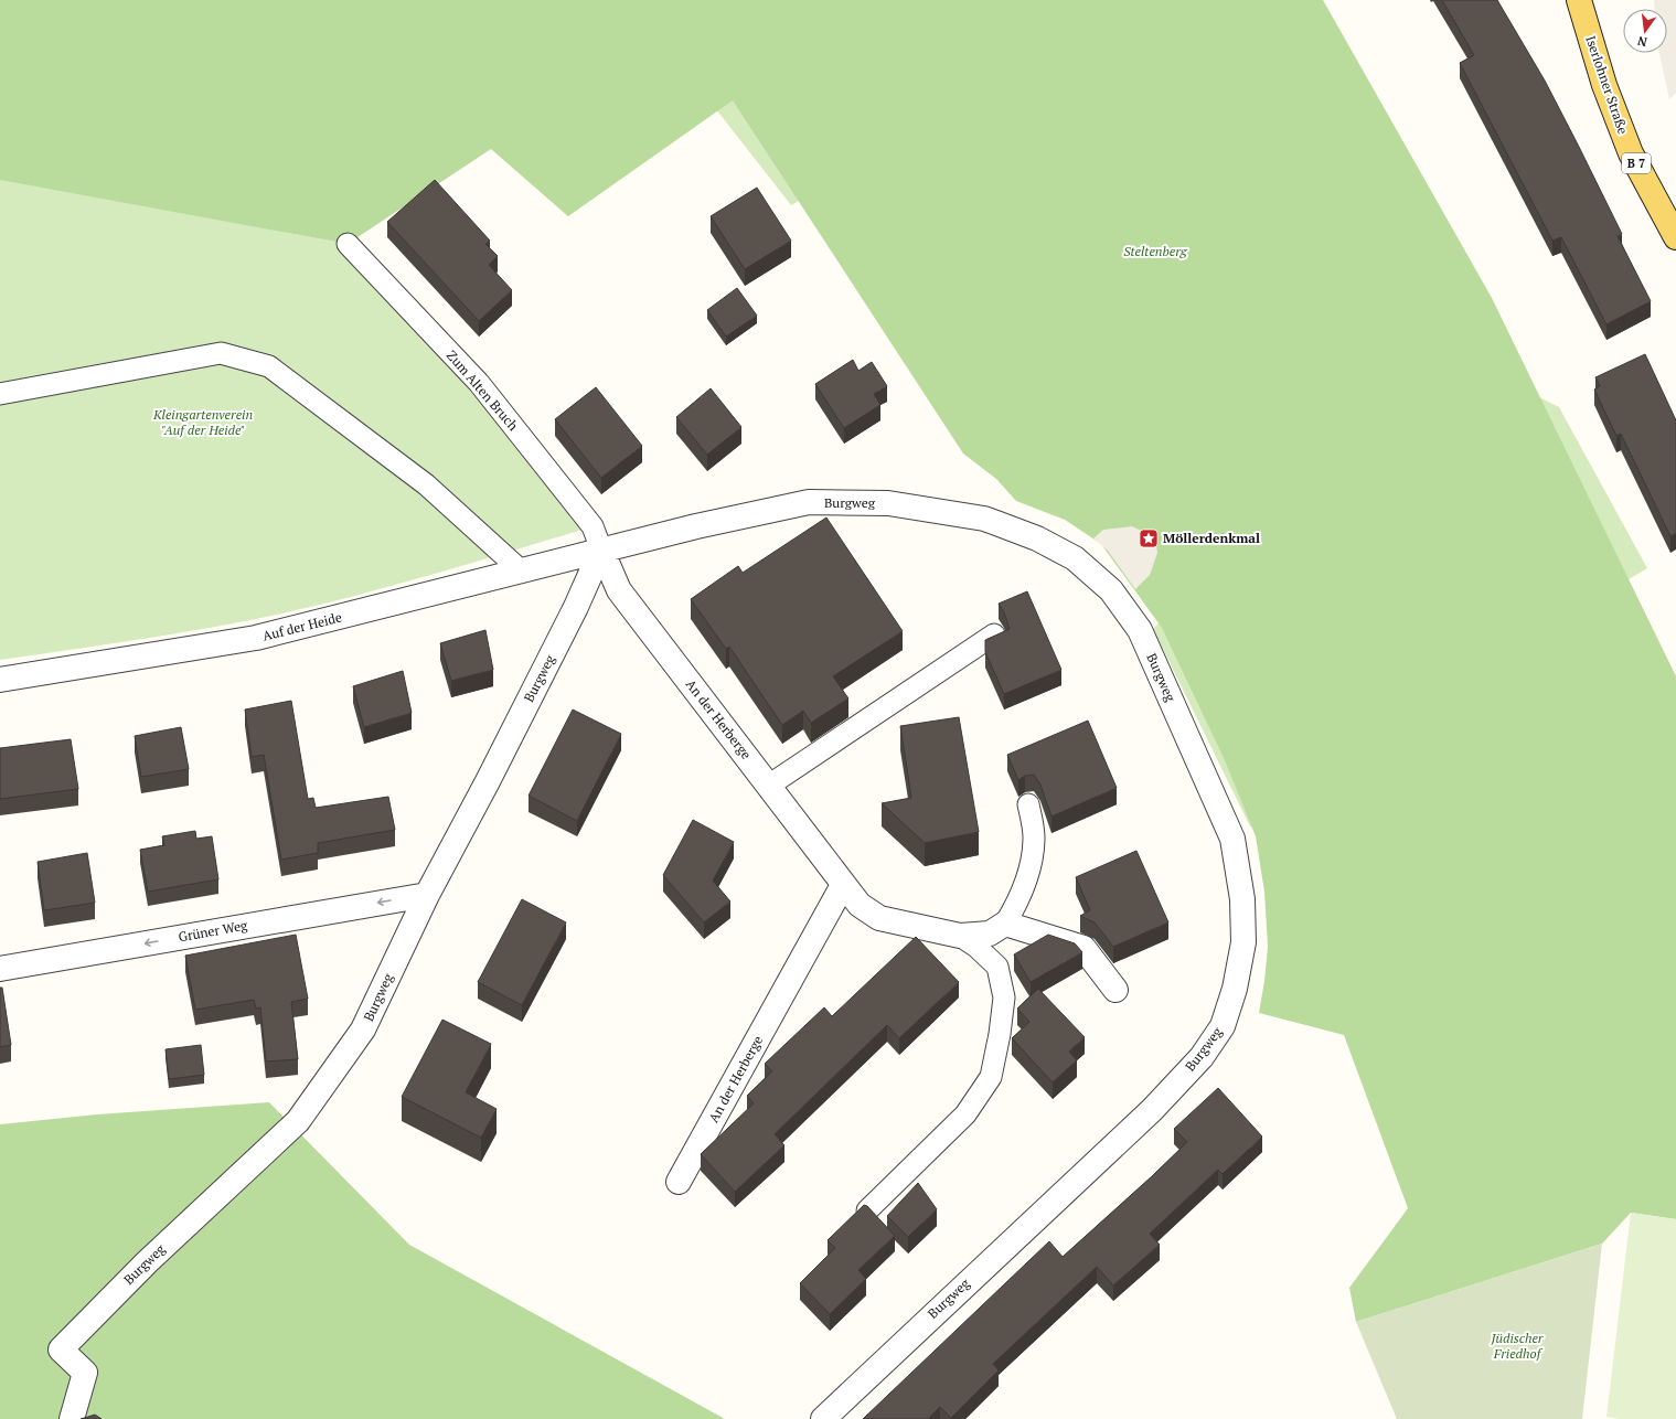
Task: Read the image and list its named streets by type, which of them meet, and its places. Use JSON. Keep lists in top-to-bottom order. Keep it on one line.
{"streets":{"main road":["Iserlohner Straße","B 7"],"street":["Burgweg","Auf der Heide","An der Herberge","Grüner Weg"],"lane":["Zum Alten Bruch"]},"crossings":[["Zum Alten Bruch","Burgweg"],["Zum Alten Bruch","Auf der Heide"],["Zum Alten Bruch","An der Herberge"],["Burgweg","Auf der Heide"],["Burgweg","An der Herberge"],["Burgweg","Grüner Weg"],["Auf der Heide","An der Herberge"]],"one_way":["Grüner Weg"],"parks":["Steltenberg","Kleingartenverein \"Auf der Heide\"","Jüdischer Friedhof"],"places":{"place":["Möllerdenkmal"]},"north":"bottom"}
